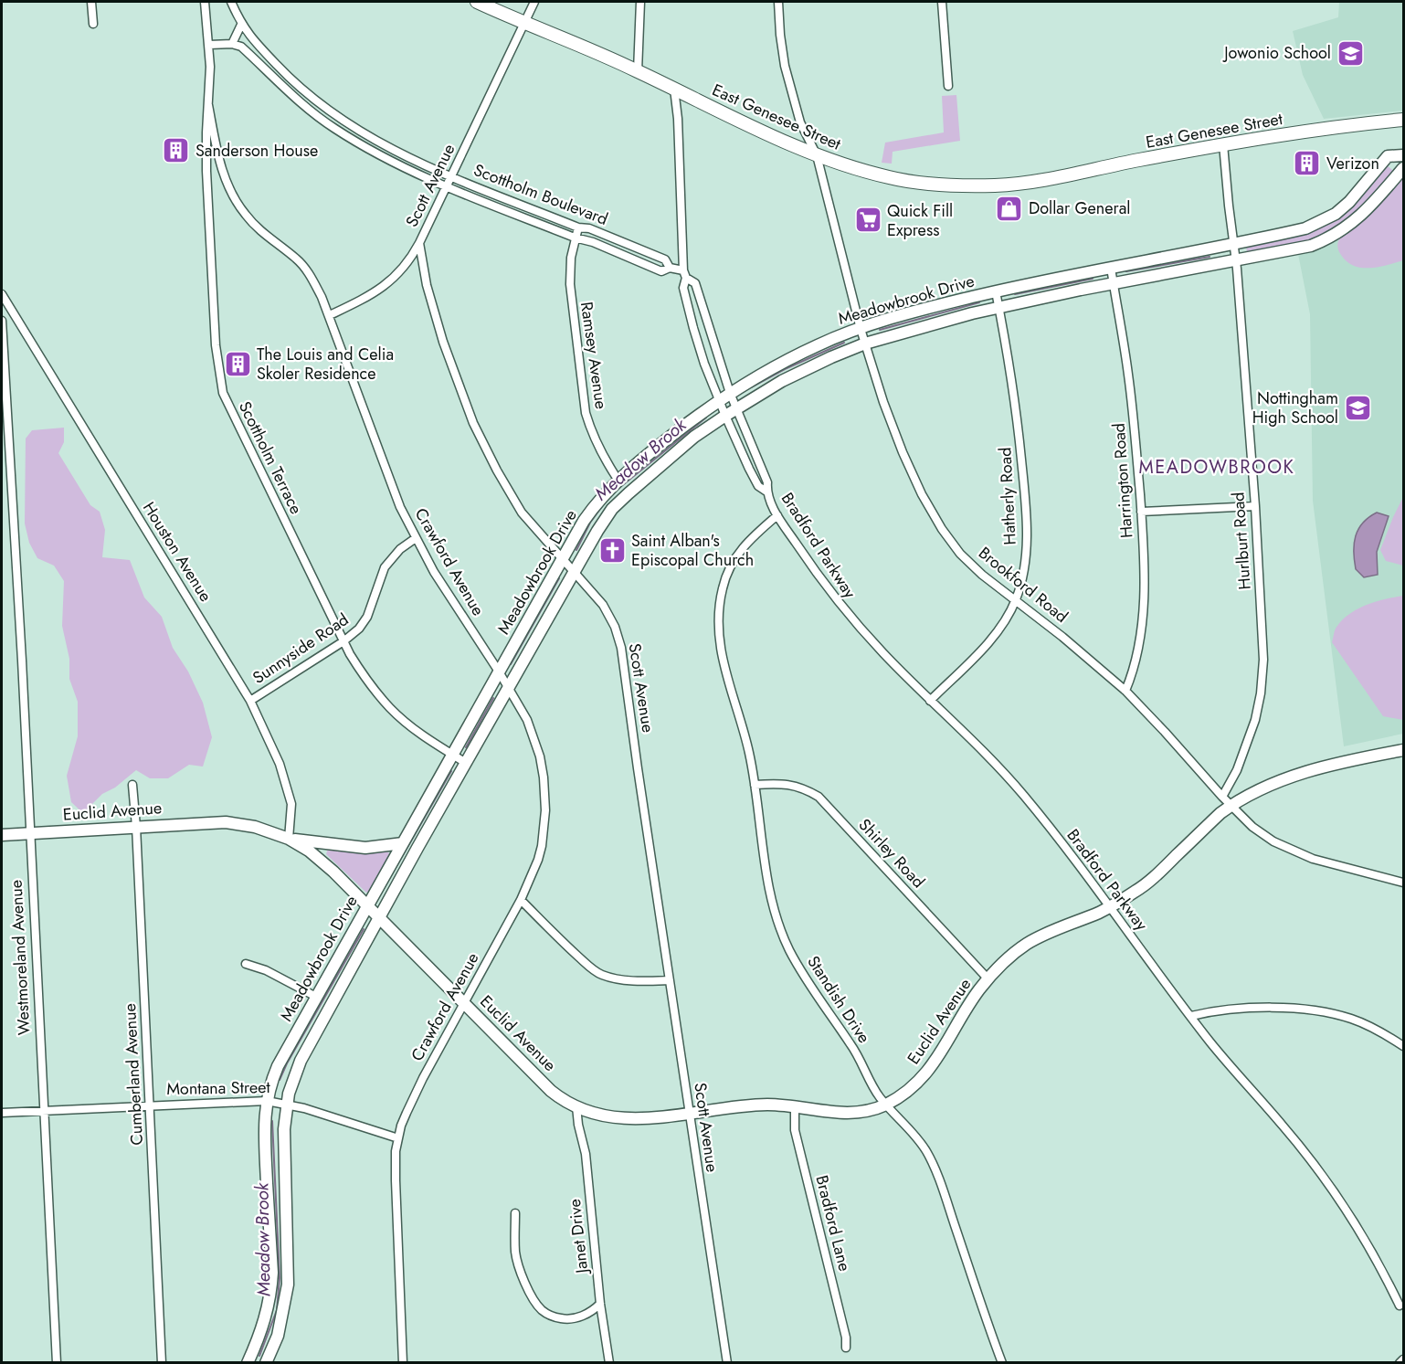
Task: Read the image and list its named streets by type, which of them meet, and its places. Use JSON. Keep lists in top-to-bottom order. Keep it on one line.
{"streets":{"main road":["East Genesee Street"],"street":["Scott Avenue","Scottholm Boulevard","Meadowbrook Drive","Ramsey Avenue","Scottholm Terrace","Harrington Road","Hatherly Road","Hurlburt Road","Bradford Parkway","Houston Avenue","Crawford Avenue","Brookford Road","Sunnyside Road","Euclid Avenue","Shirley Road","Westmoreland Avenue","Standish Drive","Cumberland Avenue","Montana Street","Bradford Lane","Janet Drive"]},"crossings":[["East Genesee Street","Scott Avenue"],["East Genesee Street","Hurlburt Road"],["East Genesee Street","Bradford Parkway"],["East Genesee Street","Brookford Road"],["Scott Avenue","Scottholm Boulevard"],["Scott Avenue","Meadowbrook Drive"],["Scott Avenue","Euclid Avenue"],["Scottholm Boulevard","Ramsey Avenue"],["Scottholm Boulevard","Bradford Parkway"],["Meadowbrook Drive","Ramsey Avenue"],["Meadowbrook Drive","Scottholm Terrace"],["Meadowbrook Drive","Harrington Road"],["Meadowbrook Drive","Hatherly Road"],["Meadowbrook Drive","Hurlburt Road"],["Meadowbrook Drive","Bradford Parkway"],["Meadowbrook Drive","Crawford Avenue"],["Meadowbrook Drive","Brookford Road"],["Meadowbrook Drive","Euclid Avenue"],["Meadowbrook Drive","Montana Street"],["Scottholm Terrace","Crawford Avenue"],["Scottholm Terrace","Sunnyside Road"],["Harrington Road","Brookford Road"],["Hatherly Road","Bradford Parkway"],["Hatherly Road","Brookford Road"],["Hurlburt Road","Brookford Road"],["Bradford Parkway","Euclid Avenue"],["Bradford Parkway","Standish Drive"],["Houston Avenue","Sunnyside Road"],["Houston Avenue","Euclid Avenue"],["Crawford Avenue","Sunnyside Road"],["Crawford Avenue","Euclid Avenue"],["Crawford Avenue","Montana Street"],["Brookford Road","Euclid Avenue"],["Euclid Avenue","Shirley Road"],["Euclid Avenue","Westmoreland Avenue"],["Euclid Avenue","Standish Drive"],["Euclid Avenue","Cumberland Avenue"],["Euclid Avenue","Bradford Lane"],["Euclid Avenue","Janet Drive"],["Shirley Road","Standish Drive"],["Westmoreland Avenue","Montana Street"],["Cumberland Avenue","Montana Street"]],"districts":["MEADOWBROOK"],"water":["Meadow Brook"],"places":{"school or university":["Jowonio School","Nottingham High School"],"building":["Sanderson House","Verizon","The Louis and Celia Skoler Residence"],"shop":["Dollar General"],"supermarket":["Quick Fill Express"],"church":["Saint Alban's Episcopal Church"]}}
